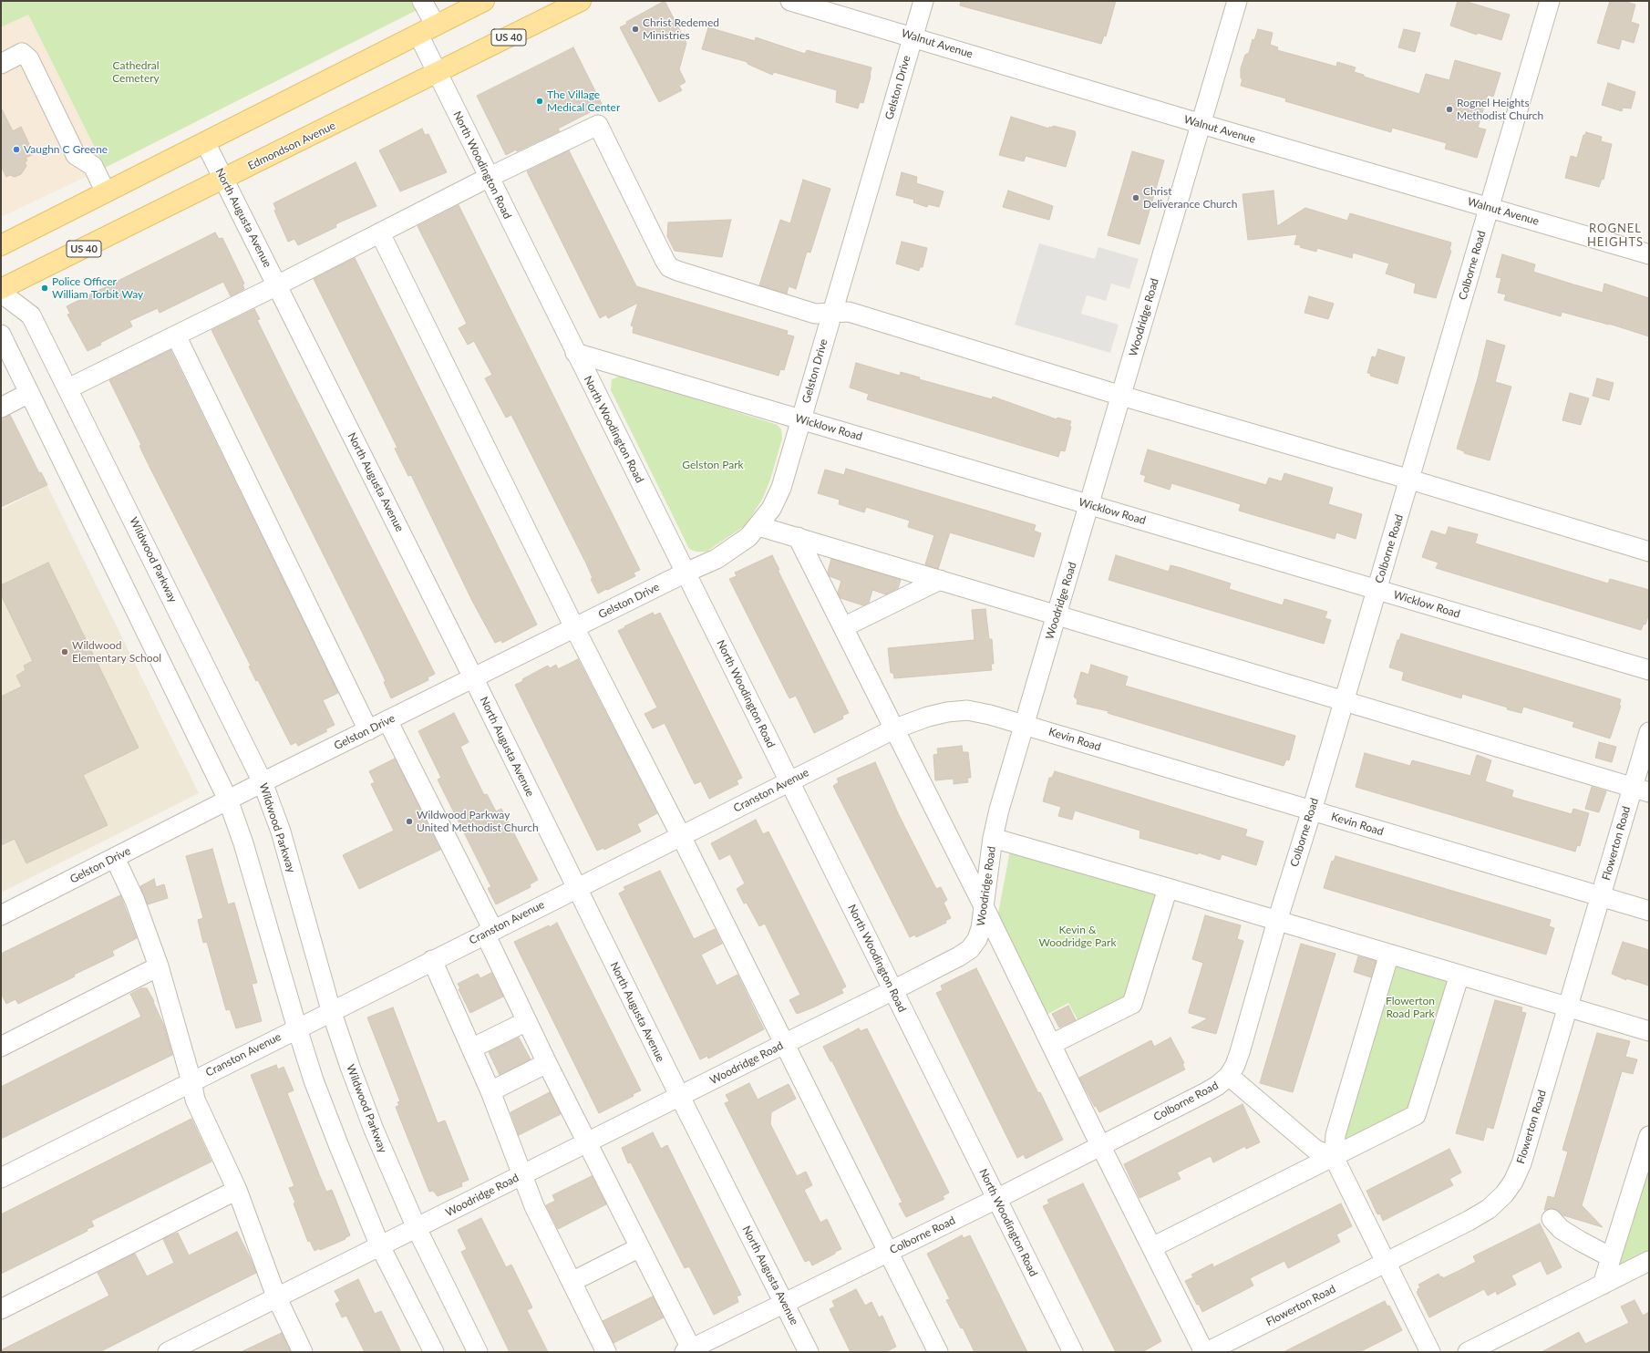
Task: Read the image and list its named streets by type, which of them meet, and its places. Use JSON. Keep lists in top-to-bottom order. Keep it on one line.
{"streets":{"main road":["US 40","Edmondson Avenue"],"street":["Walnut Avenue","Gelston Drive","North Woodington Road","North Augusta Avenue","Colborne Road","Woodridge Road","Wicklow Road","Wildwood Parkway","Kevin Road","Cranston Avenue","Flowerton Road"]},"crossings":[["Walnut Avenue","Gelston Drive"],["Walnut Avenue","Colborne Road"],["Walnut Avenue","Woodridge Road"],["Gelston Drive","North Woodington Road"],["Gelston Drive","North Augusta Avenue"],["Gelston Drive","Wicklow Road"],["Gelston Drive","Wildwood Parkway"],["Edmondson Avenue","North Woodington Road"],["Edmondson Avenue","North Augusta Avenue"],["North Woodington Road","Colborne Road"],["North Woodington Road","Woodridge Road"],["North Woodington Road","Wicklow Road"],["North Woodington Road","Cranston Avenue"],["North Augusta Avenue","Colborne Road"],["North Augusta Avenue","Woodridge Road"],["North Augusta Avenue","Cranston Avenue"],["Colborne Road","Wicklow Road"],["Colborne Road","Kevin Road"],["Woodridge Road","Wicklow Road"],["Woodridge Road","Wildwood Parkway"],["Woodridge Road","Kevin Road"],["Woodridge Road","Cranston Avenue"],["Wildwood Parkway","Cranston Avenue"],["Kevin Road","Cranston Avenue"],["Kevin Road","Flowerton Road"]],"districts":["ROGNEL HEIGHTS"],"parks":["Cathedral Cemetery","Gelston Park","Kevin & Woodridge Park","Flowerton Road Park"],"places":["Christ Redemed Ministries","The Village Medical Center","Rognel Heights Methodist Church","Vaughn C Greene","Christ Deliverance Church","Police Officer William Torbit Way","Wildwood Elementary School","Wildwood Parkway United Methodist Church"]}
